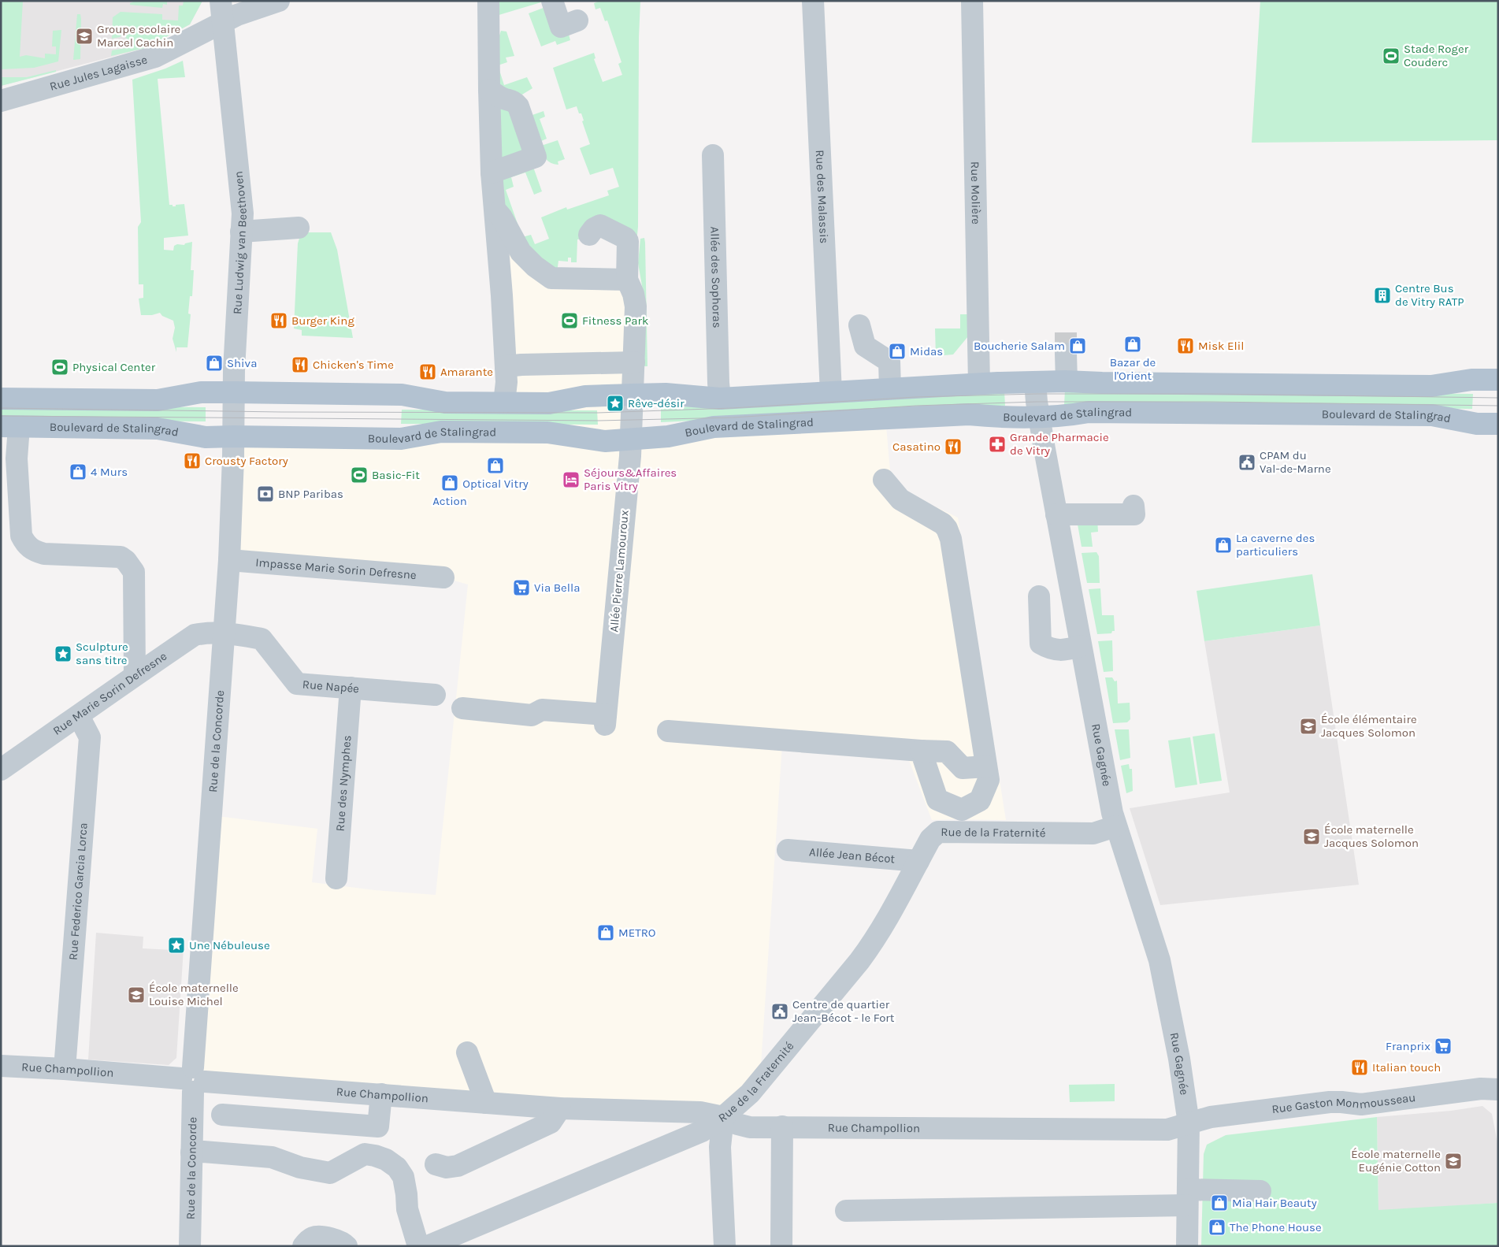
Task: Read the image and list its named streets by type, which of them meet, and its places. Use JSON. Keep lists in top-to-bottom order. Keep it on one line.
{"streets":{"main road":["Boulevard de Stalingrad"],"street":["Rue Jules Lagaisse","Rue Molière","Rue des Malassis","Rue Ludwig van Beethoven","Allée des Sophoras","Impasse Marie Sorin Defresne","Allée Pierre Lamouroux","Rue Napée","Rue Marie Sorin Defresne","Rue de la Concorde","Rue Gagnée","Rue des Nymphes","Rue de la Fraternité","Allée Jean Bécot","Rue Federico Garcia Lorca","Rue Champollion","Rue Gaston Monmousseau"]},"crossings":[["Rue Jules Lagaisse","Rue Ludwig van Beethoven"],["Rue Ludwig van Beethoven","Rue de la Concorde"],["Boulevard de Stalingrad","Allée Pierre Lamouroux"],["Boulevard de Stalingrad","Rue de la Concorde"],["Boulevard de Stalingrad","Rue Gagnée"],["Impasse Marie Sorin Defresne","Rue de la Concorde"],["Rue Napée","Rue Marie Sorin Defresne"],["Rue Napée","Rue de la Concorde"],["Rue Napée","Rue des Nymphes"],["Rue Marie Sorin Defresne","Rue de la Concorde"],["Rue Marie Sorin Defresne","Rue Federico Garcia Lorca"],["Rue de la Concorde","Rue Champollion"],["Rue Gagnée","Rue de la Fraternité"],["Rue Gagnée","Rue Champollion"],["Rue Gagnée","Rue Gaston Monmousseau"],["Rue de la Fraternité","Allée Jean Bécot"],["Rue de la Fraternité","Rue Champollion"],["Rue Federico Garcia Lorca","Rue Champollion"],["Rue Champollion","Rue Gaston Monmousseau"]],"places":{"school or university":["Groupe scolaire Marcel Cachin","École élémentaire Jacques Solomon","École maternelle Jacques Solomon","École maternelle Louise Michel","École maternelle Eugénie Cotton"],"sports":["Stade Roger Couderc","Fitness Park","Physical Center","Basic-Fit"],"building":["Centre Bus de Vitry RATP"],"restaurant":["Burger King","Misk Elil","Chicken's Time","Amarante","Casatino","Crousty Factory","Italian touch"],"shop":["Bazar de l'Orient","Boucherie Salam","Midas","Shiva","Optical Vitry","4 Murs","Action","La caverne des particuliers","METRO","Mia Hair Beauty","The Phone House"],"place":["Rêve-désir","Sculpture sans titre","Une Nébuleuse"],"pharmacy":["Grande Pharmacie de Vitry"],"public building":["CPAM du Val-de-Marne","Centre de quartier Jean-Bécot - le Fort"],"hotel":["Séjours&Affaires Paris Vitry"],"bank":["BNP Paribas"],"supermarket":["Via Bella","Franprix"]}}
